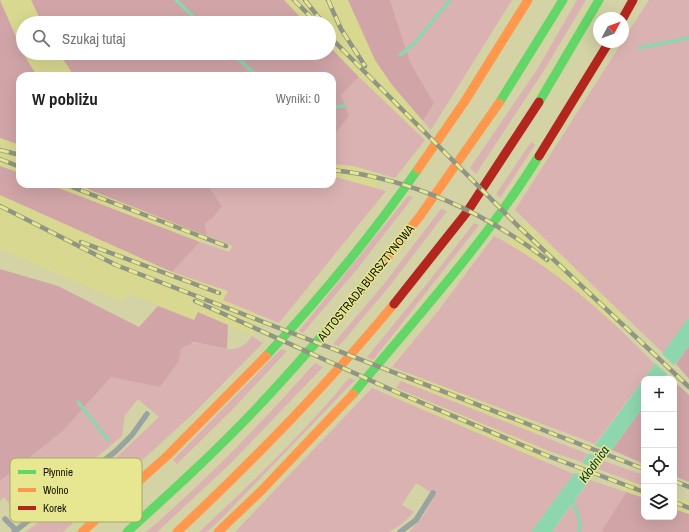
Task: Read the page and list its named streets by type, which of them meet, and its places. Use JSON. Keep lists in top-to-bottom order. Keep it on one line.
{"streets":{"highway":["AUTOSTRADA BURSZTYNOWA"]},"water":["Kłodnica"],"legend":["Płynnie","Wolno","Korek"],"north":"top right","page":{"search":"Szukaj tutaj","heading":["W pobliżu","Wyniki: 0"],"map_buttons":["+","−"]}}
